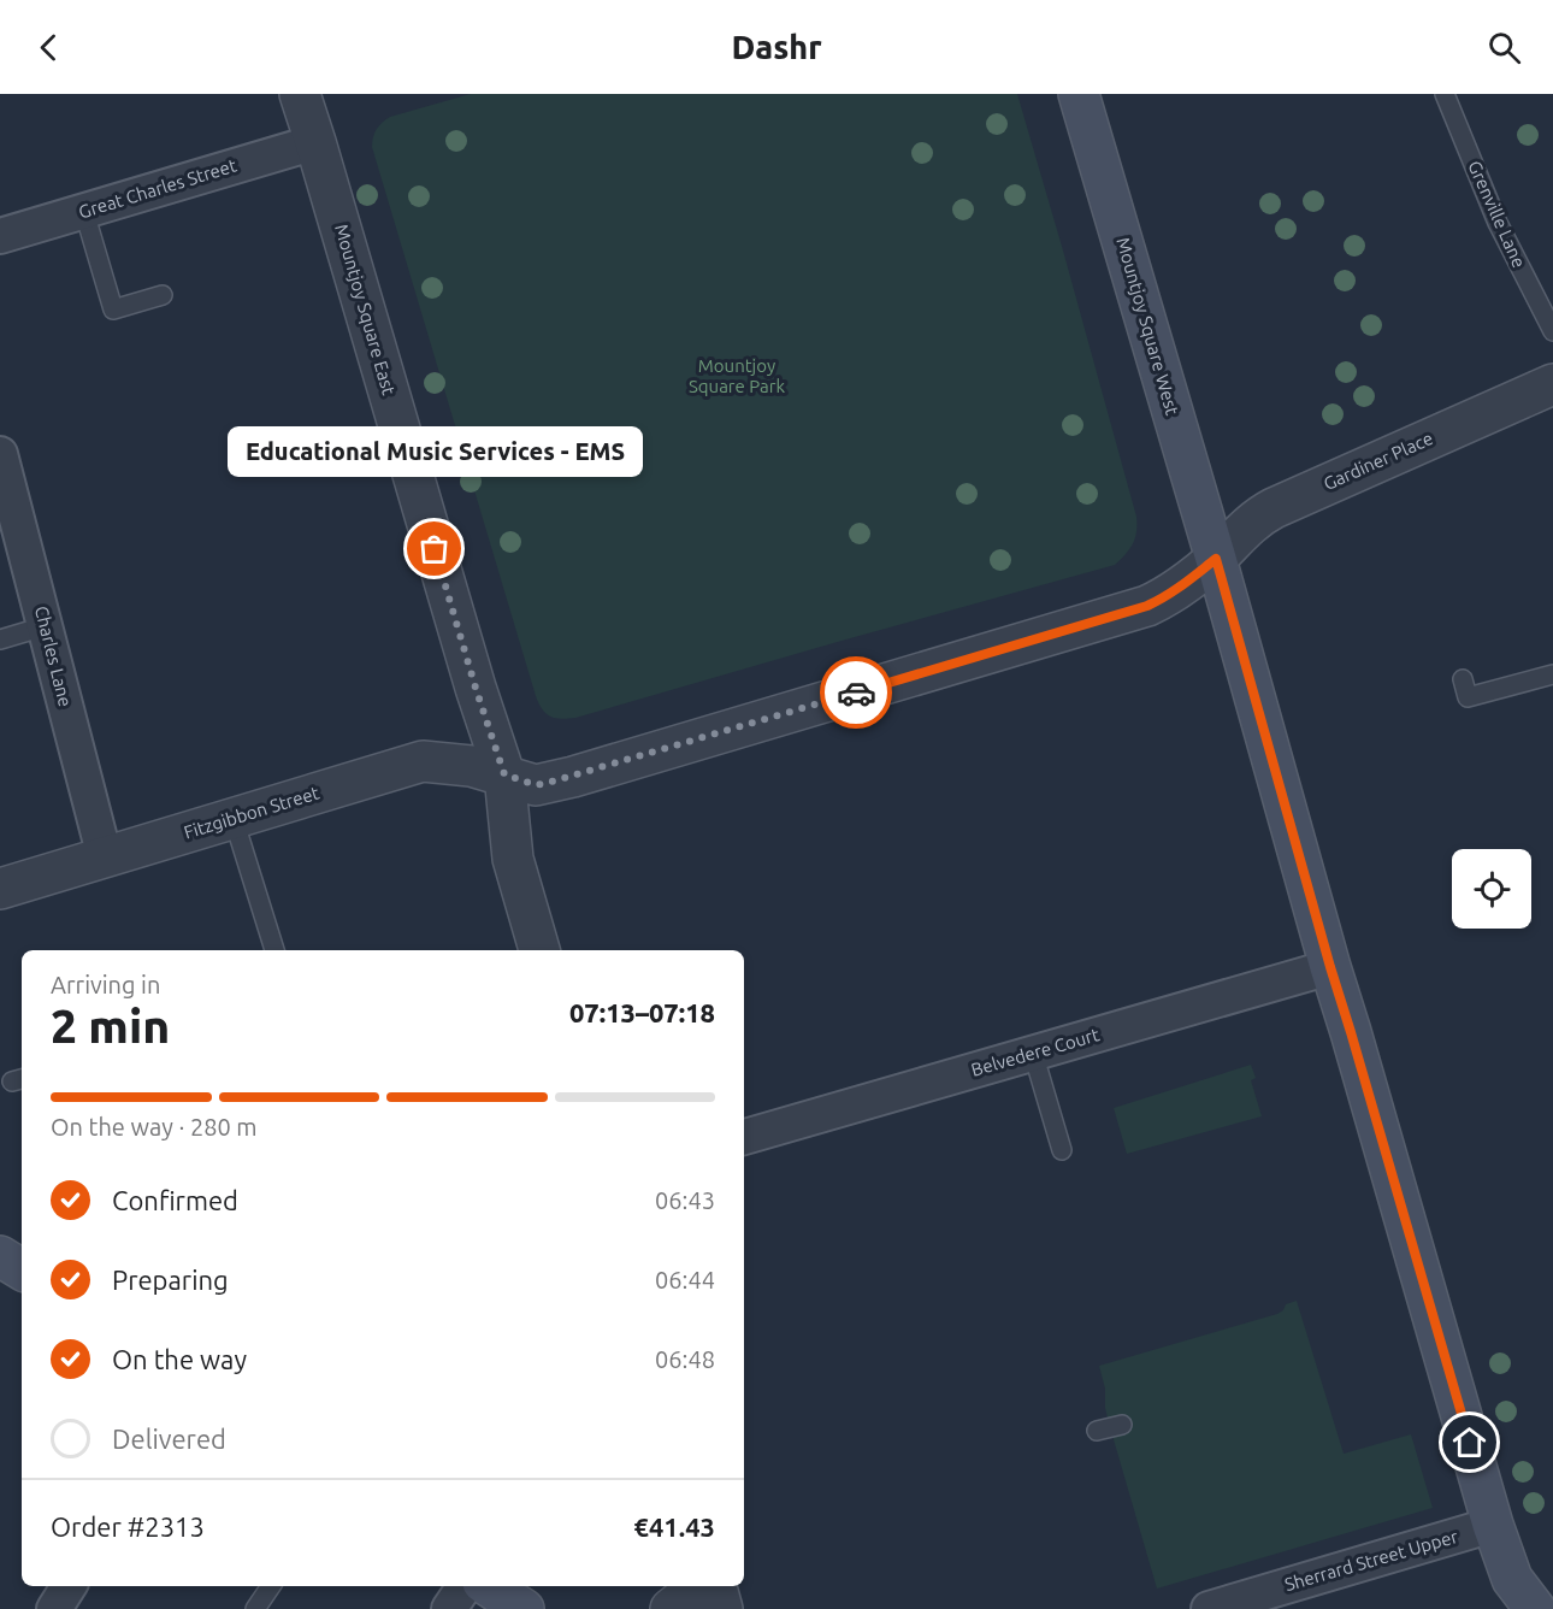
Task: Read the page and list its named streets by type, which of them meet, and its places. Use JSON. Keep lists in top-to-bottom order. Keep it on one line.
{"streets":{"main road":["Mountjoy Square West"],"street":["Great Charles Street","Mountjoy Square East","Gardiner Place","Charles Lane","Fitzgibbon Street","Belvedere Court","Sherrard Street Upper"],"lane":["Grenville Lane"]},"crossings":[["Great Charles Street","Mountjoy Square East"],["Mountjoy Square East","Gardiner Place"],["Mountjoy Square East","Fitzgibbon Street"],["Mountjoy Square West","Gardiner Place"],["Mountjoy Square West","Belvedere Court"],["Mountjoy Square West","Sherrard Street Upper"],["Gardiner Place","Fitzgibbon Street"],["Charles Lane","Fitzgibbon Street"]],"parks":["Mountjoy Square Park"],"places":["Educational Music Services - EMS"],"page":{"header":"Dashr","bubble":"Educational Music Services - EMS","heading":["2 min","Arriving in","07:13–07:18"],"panel":["Order #2313","€41.43"],"bar":"On the way · 280 m","list":[["Confirmed","06:43"],["Preparing","06:44"],["On the way","06:48"],"Delivered"]}}
